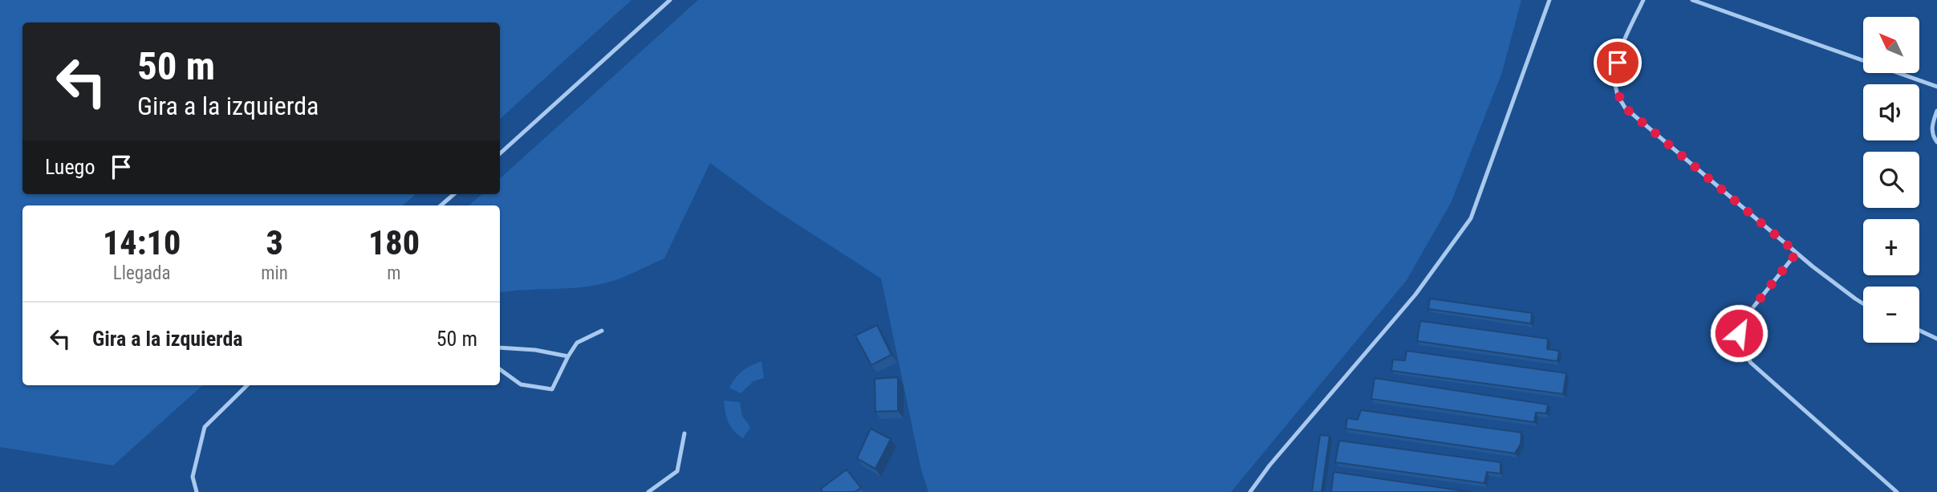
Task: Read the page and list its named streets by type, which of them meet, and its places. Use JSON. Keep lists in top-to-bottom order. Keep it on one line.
{"north":"top left","page":{"map_buttons":["+","−"],"turn":["50 m","Gira a la izquierda"],"then":"Luego","eta":["14:10","Llegada","3","min","180","m"],"list":[{"name":"Gira a la izquierda","value":"50 m"}]}}
